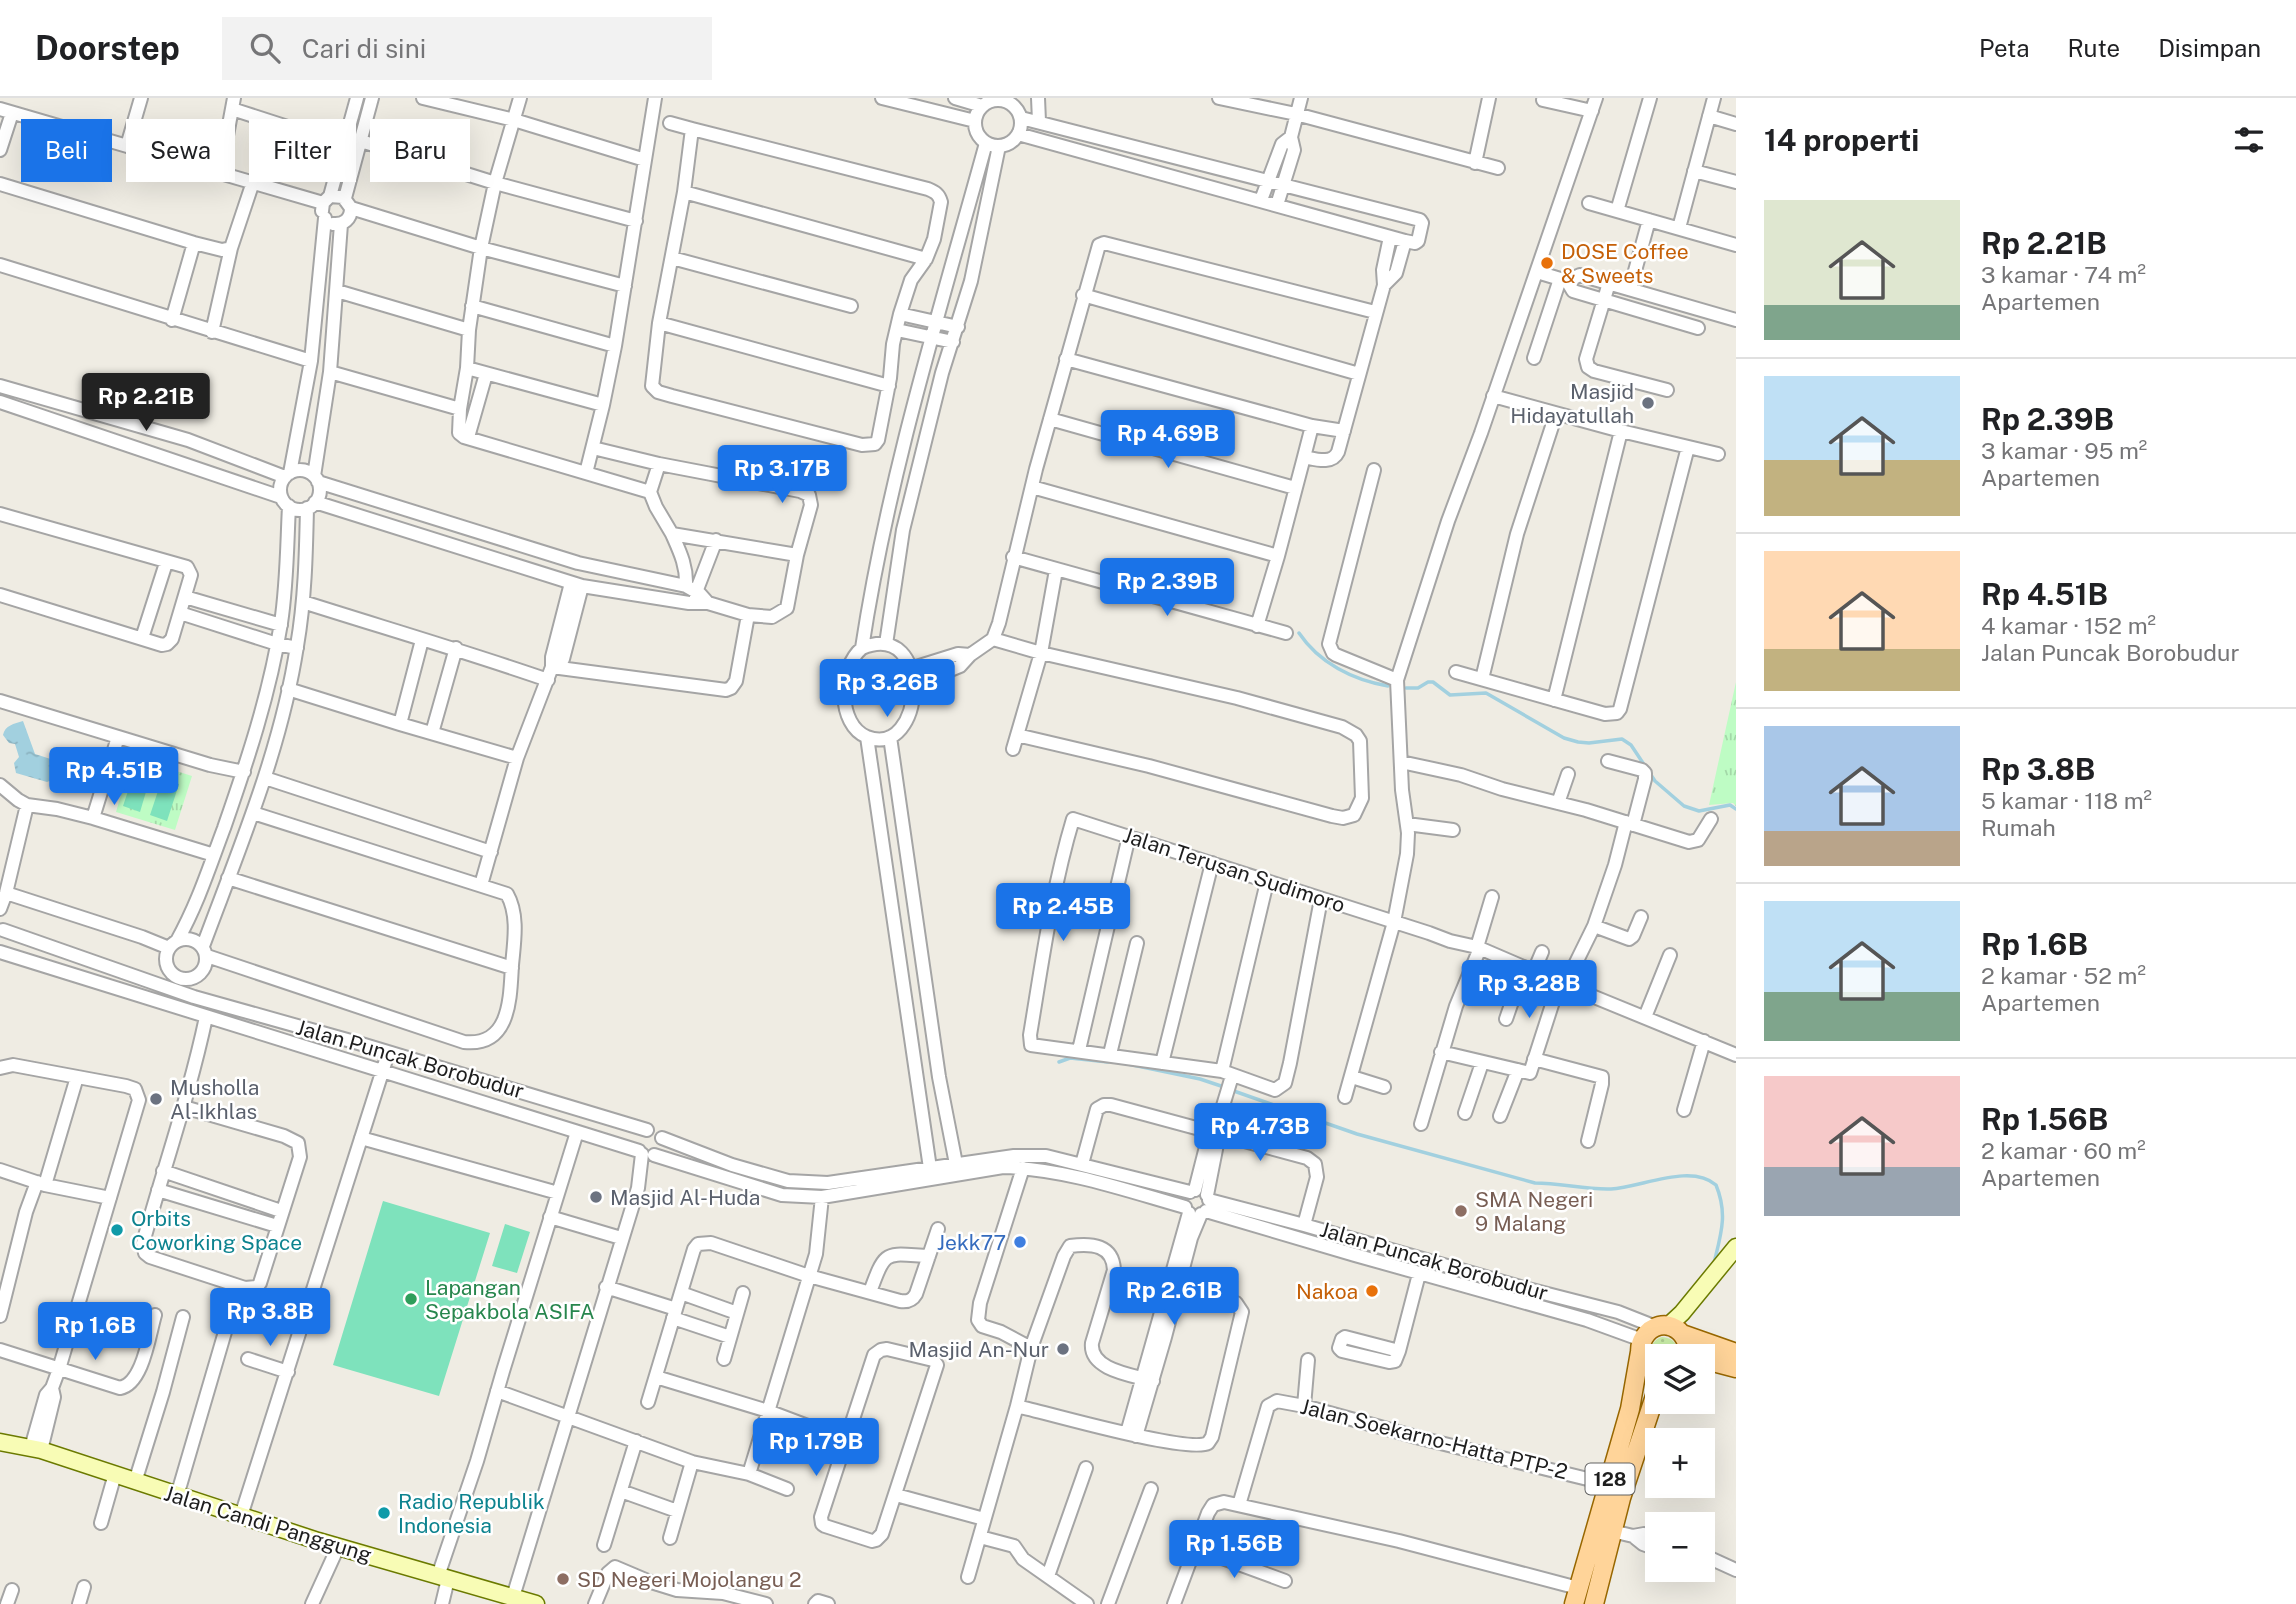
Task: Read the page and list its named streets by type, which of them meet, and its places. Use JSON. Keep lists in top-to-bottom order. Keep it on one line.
{"streets":{"main road":["128","Jalan Candi Panggung"],"street":["Jalan Terusan Sudimoro","Jalan Puncak Borobudur","Jalan Soekarno-Hatta PTP-2"]},"crossings":[["Jalan Puncak Borobudur","128"],["Jalan Soekarno-Hatta PTP-2","128"]],"places":["DOSE Coffee & Sweets","Masjid Hidayatullah","Musholla Al-Ikhlas","Masjid Al-Huda","SMA Negeri 9 Malang","Orbits Coworking Space","Jekk77","Nakoa","Lapangan Sepakbola ASIFA","Masjid An-Nur","Radio Republik Indonesia","SD Negeri Mojolangu 2"],"page":{"header":"Doorstep","search":"Cari di sini","nav":["Peta","Rute","Disimpan"],"heading":"14 properti","chip":["Beli","Sewa","Filter","Baru"],"list":[{"name":"Rp 2.21B","note":"3 kamar · 74 m² · Apartemen"},{"name":"Rp 2.39B","note":"3 kamar · 95 m² · Apartemen"},{"name":"Rp 4.51B","note":"4 kamar · 152 m² · Jalan Puncak Borobudur"},{"name":"Rp 3.8B","note":"5 kamar · 118 m² · Rumah"},{"name":"Rp 1.6B","note":"2 kamar · 52 m² · Apartemen"},{"name":"Rp 1.56B","note":"2 kamar · 60 m² · Apartemen"}],"price":["Rp 2.21B","Rp 4.69B","Rp 3.17B","Rp 2.39B","Rp 3.26B","Rp 4.51B","Rp 2.45B","Rp 3.28B","Rp 4.73B","Rp 2.61B","Rp 3.8B","Rp 1.6B","Rp 1.79B","Rp 1.56B"],"map_buttons":["+","−"]}}
